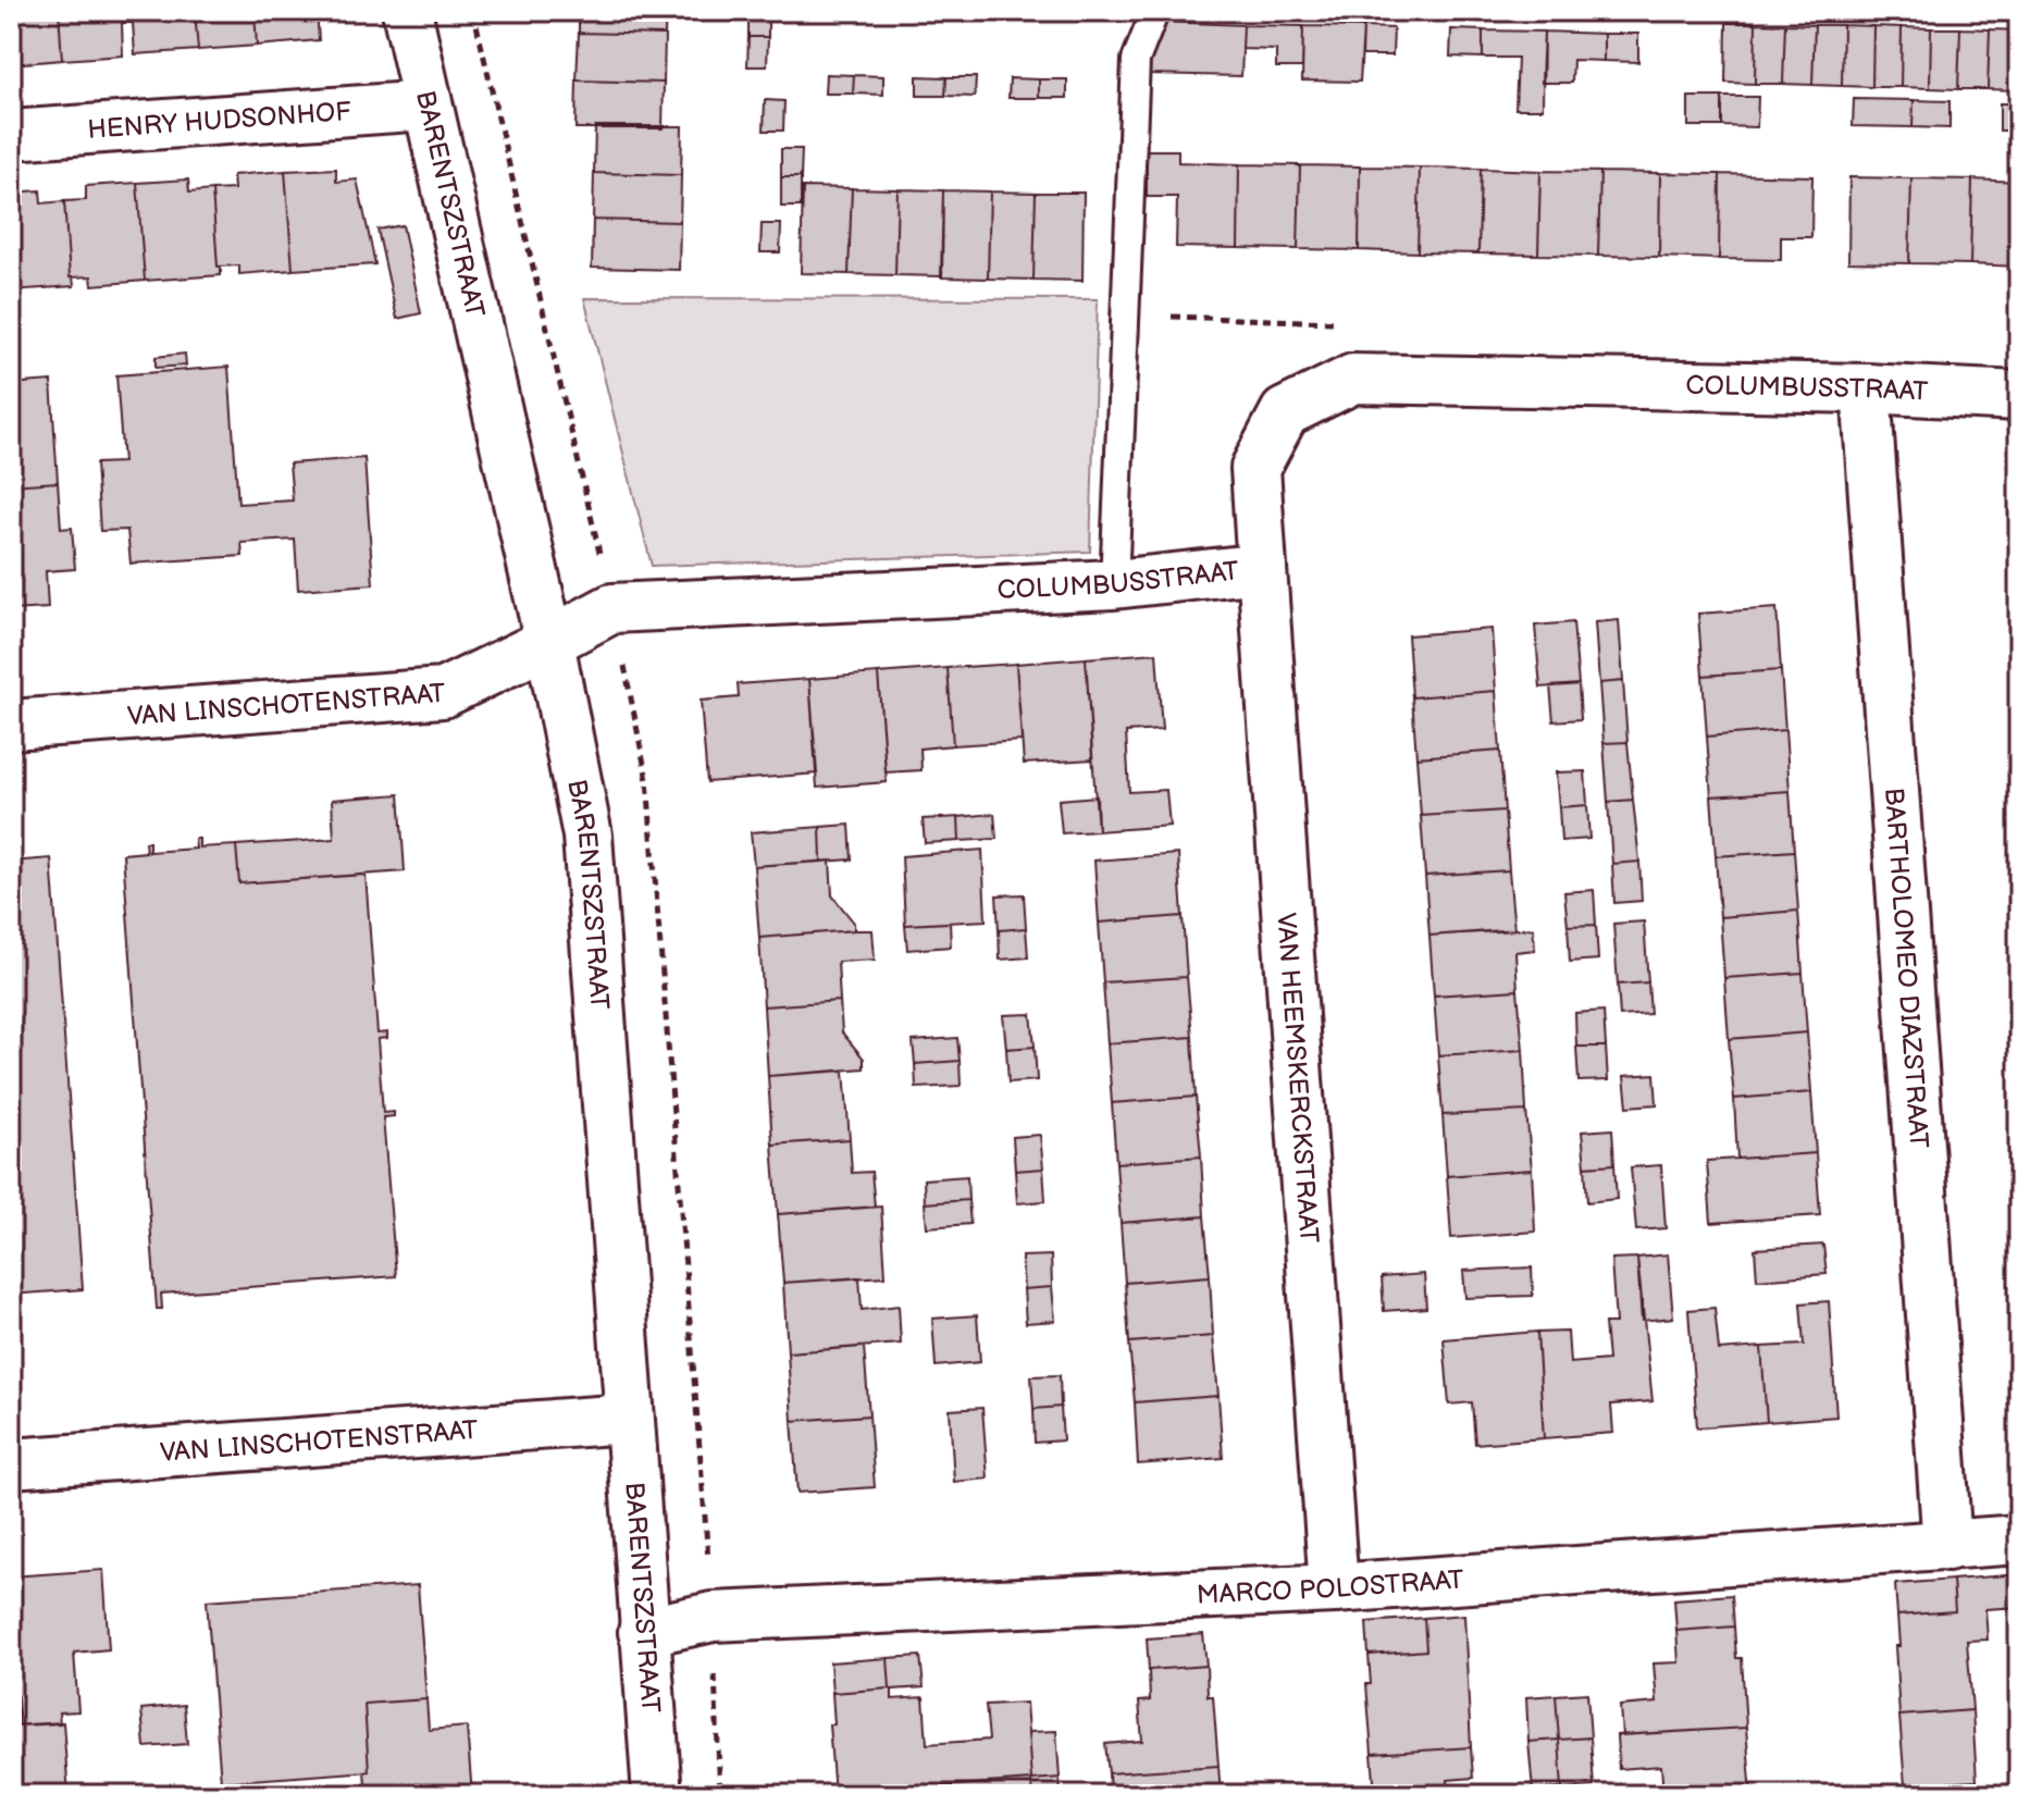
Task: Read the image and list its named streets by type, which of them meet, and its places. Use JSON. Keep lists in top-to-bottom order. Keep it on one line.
{"streets":{"street":["HENRY HUDSONHOF","BARENTSZSTRAAT","COLUMBUSSTRAAT","VAN LINSCHOTENSTRAAT","BARTHOLOMEO DIAZSTRAAT","VAN HEEMSKERCKSTRAAT","MARCO POLOSTRAAT"]},"crossings":[["HENRY HUDSONHOF","BARENTSZSTRAAT"],["BARENTSZSTRAAT","COLUMBUSSTRAAT"],["BARENTSZSTRAAT","VAN LINSCHOTENSTRAAT"],["BARENTSZSTRAAT","MARCO POLOSTRAAT"],["COLUMBUSSTRAAT","VAN LINSCHOTENSTRAAT"],["COLUMBUSSTRAAT","BARTHOLOMEO DIAZSTRAAT"],["COLUMBUSSTRAAT","VAN HEEMSKERCKSTRAAT"],["BARTHOLOMEO DIAZSTRAAT","MARCO POLOSTRAAT"],["VAN HEEMSKERCKSTRAAT","MARCO POLOSTRAAT"]]}
